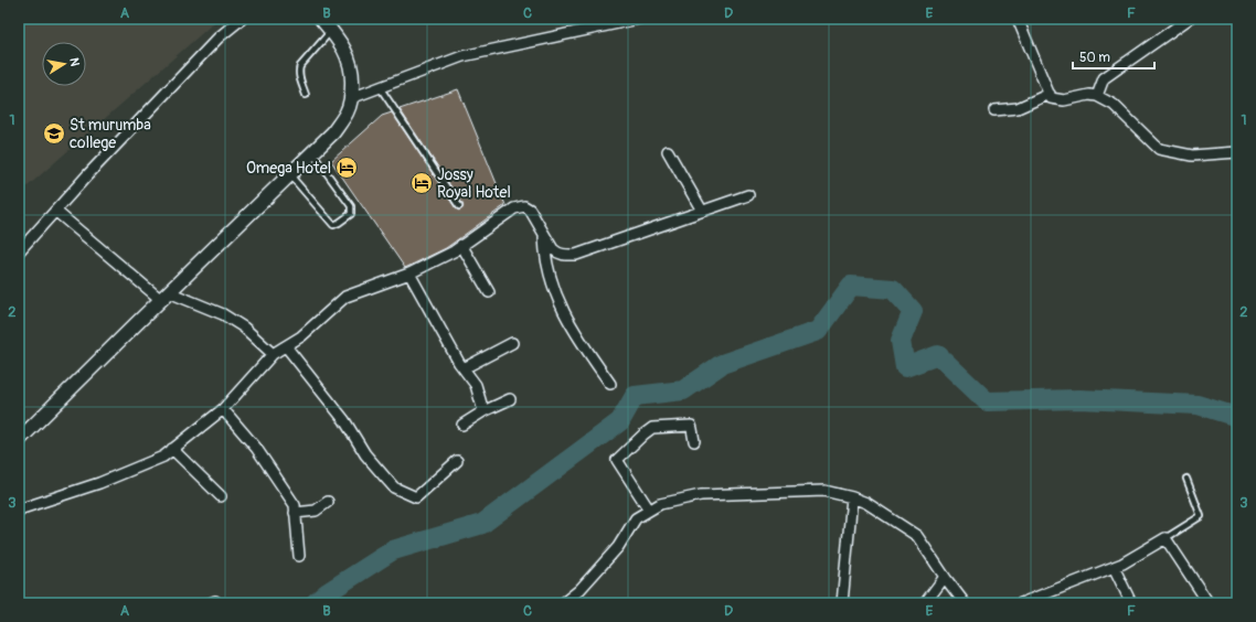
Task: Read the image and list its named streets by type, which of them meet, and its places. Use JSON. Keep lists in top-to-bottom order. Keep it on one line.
{"places":{"school or university":["St murumba college"],"hotel":["Omega Hotel","Jossy Royal Hotel"]},"scale_bar":"50 m","north":"right","grid":{"columns":["A","B","C","D","E","F"],"rows":["1","2","3"]}}
